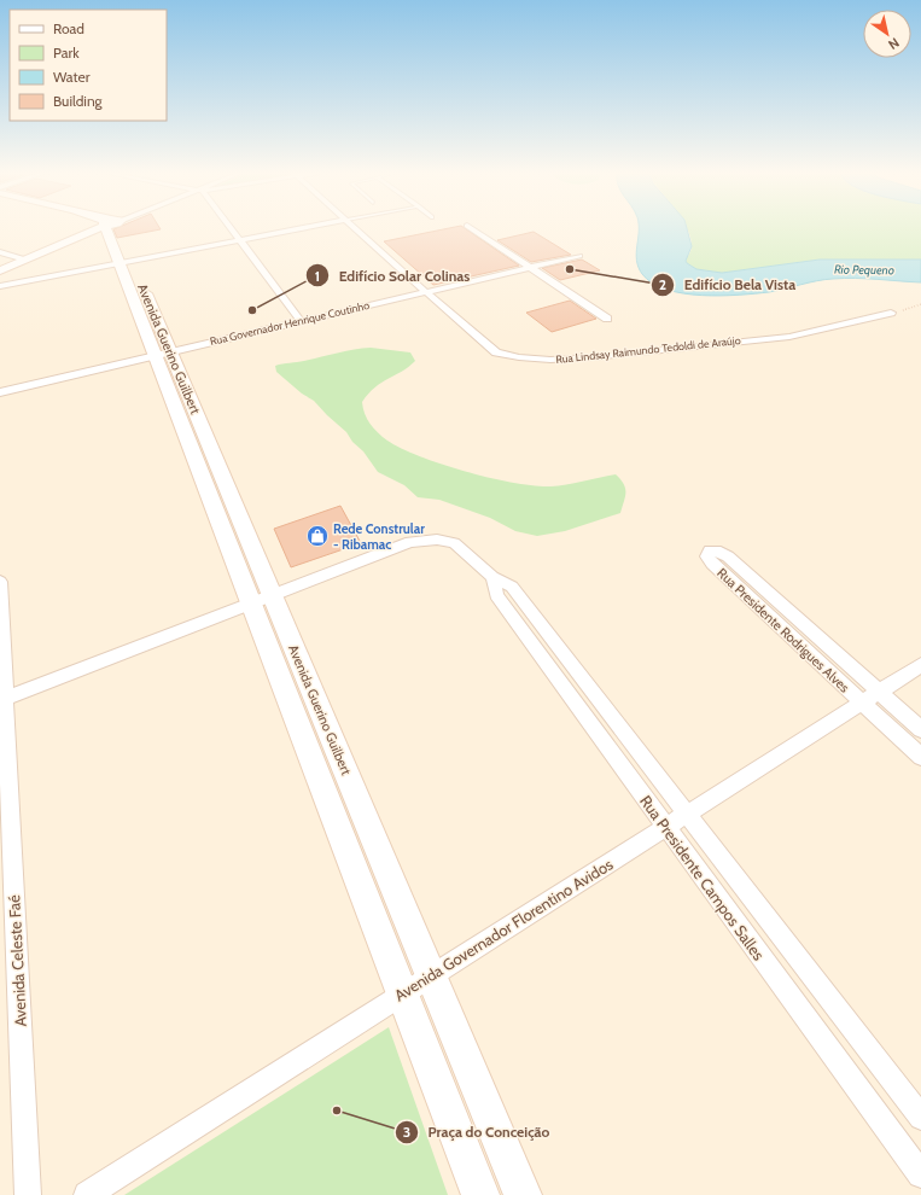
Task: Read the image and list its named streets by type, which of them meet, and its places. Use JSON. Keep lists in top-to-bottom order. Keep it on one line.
{"streets":{"main road":["Avenida Guerino Guilbert"],"street":["Rua Governador Henrique Coutinho","Rua Lindsay Raimundo Tedoldi de Araújo","Rua Presidente Rodrigues Alves","Rua Presidente Campos Salles","Avenida Governador Florentino Avidos","Avenida Celeste Faé"]},"crossings":[["Rua Governador Henrique Coutinho","Avenida Guerino Guilbert"],["Rua Governador Henrique Coutinho","Rua Lindsay Raimundo Tedoldi de Araújo"],["Avenida Guerino Guilbert","Rua Presidente Campos Salles"],["Avenida Guerino Guilbert","Avenida Governador Florentino Avidos"],["Rua Presidente Rodrigues Alves","Avenida Governador Florentino Avidos"],["Rua Presidente Campos Salles","Avenida Governador Florentino Avidos"],["Rua Presidente Campos Salles","Avenida Celeste Faé"]],"water":["Rio Pequeno"],"places":{"other":["Edifício Bela Vista","Edifício Solar Colinas","Praça do Conceição"],"shop":["Rede Constrular - Ribamac"]},"legend":["Road","Park","Water","Building"],"north":"bottom right"}
